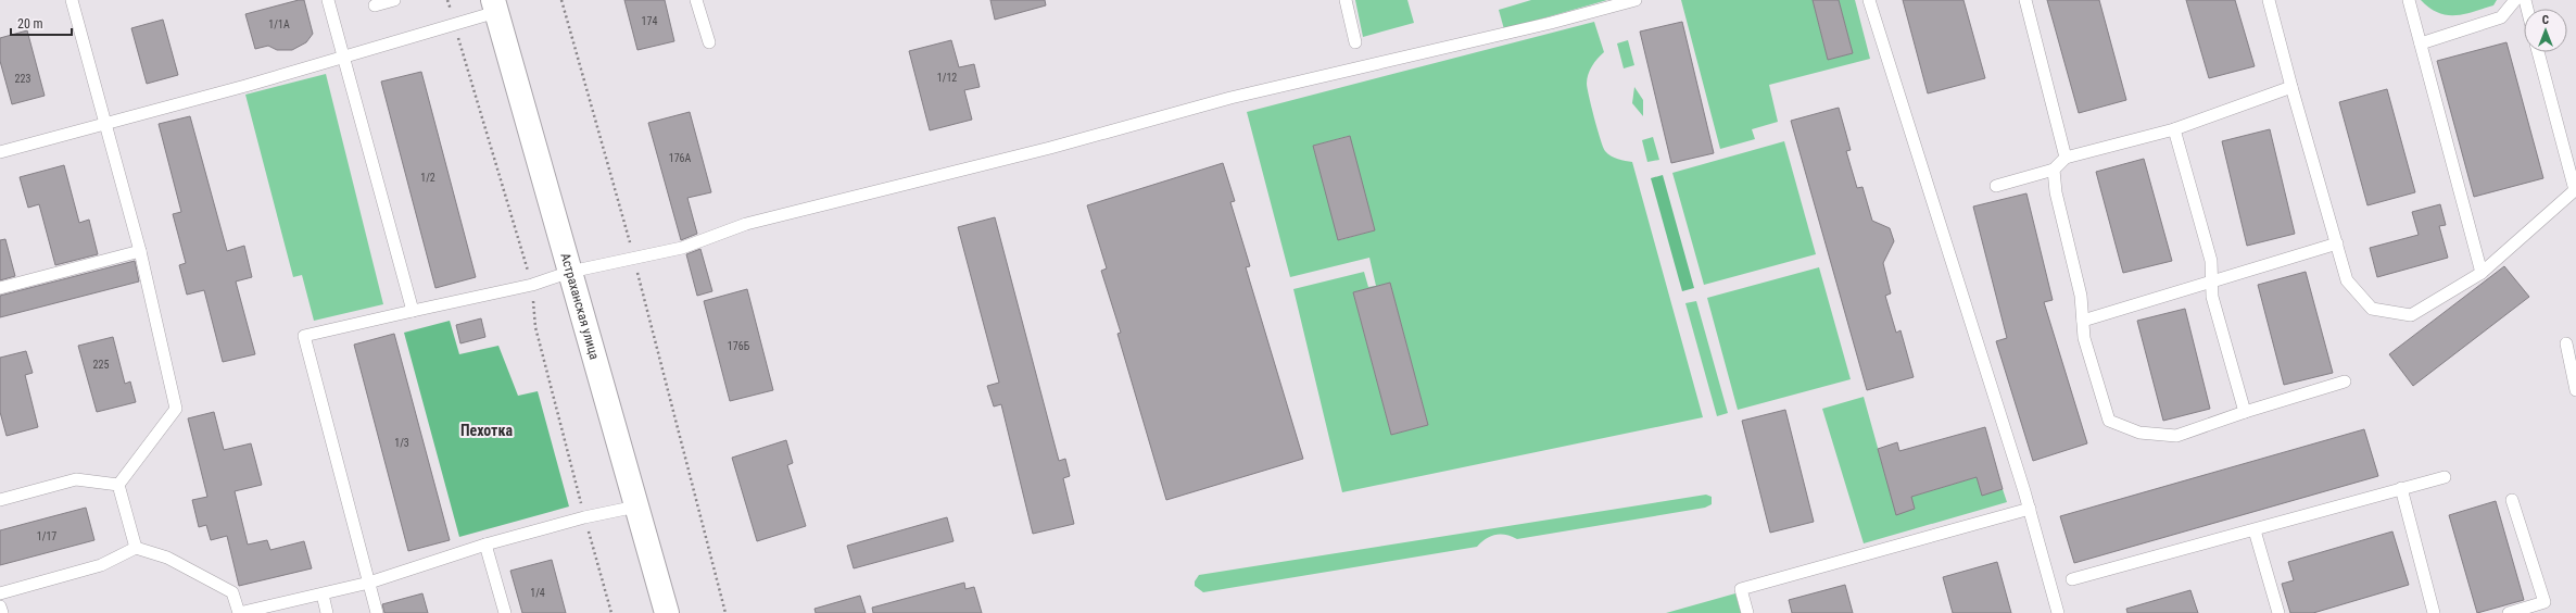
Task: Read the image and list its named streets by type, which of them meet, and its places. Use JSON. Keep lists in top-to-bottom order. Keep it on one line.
{"streets":{"main road":["Астраханская улица"]},"districts":["Пехотка"],"house_numbers":["174","1/1А","1/12","223","176А","1/2","176Б","225","1/3","1/17","1/4"],"scale_bar":"20 m","north":"top"}
